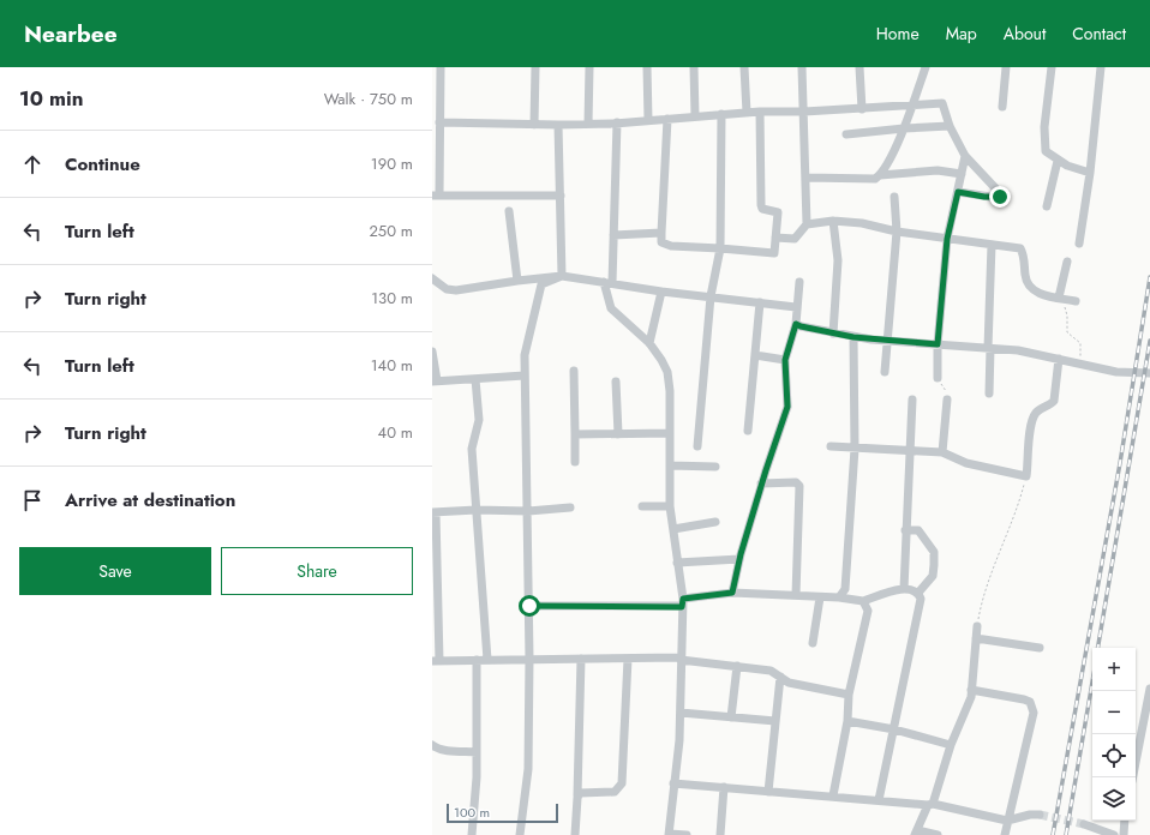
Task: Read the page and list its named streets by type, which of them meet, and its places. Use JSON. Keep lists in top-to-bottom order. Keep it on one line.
{"scale_bar":"100 m","page":{"header":"Nearbee","nav":["Home","Map","About","Contact"],"heading":["10 min","Walk · 750 m"],"list":[["Continue","190 m"],["Turn left","250 m"],["Turn right","130 m"],["Turn left","140 m"],["Turn right","40 m"],"Arrive at destination"],"buttons":["Save","Share"],"map_buttons":["+","−"],"scale":"100 m"}}
